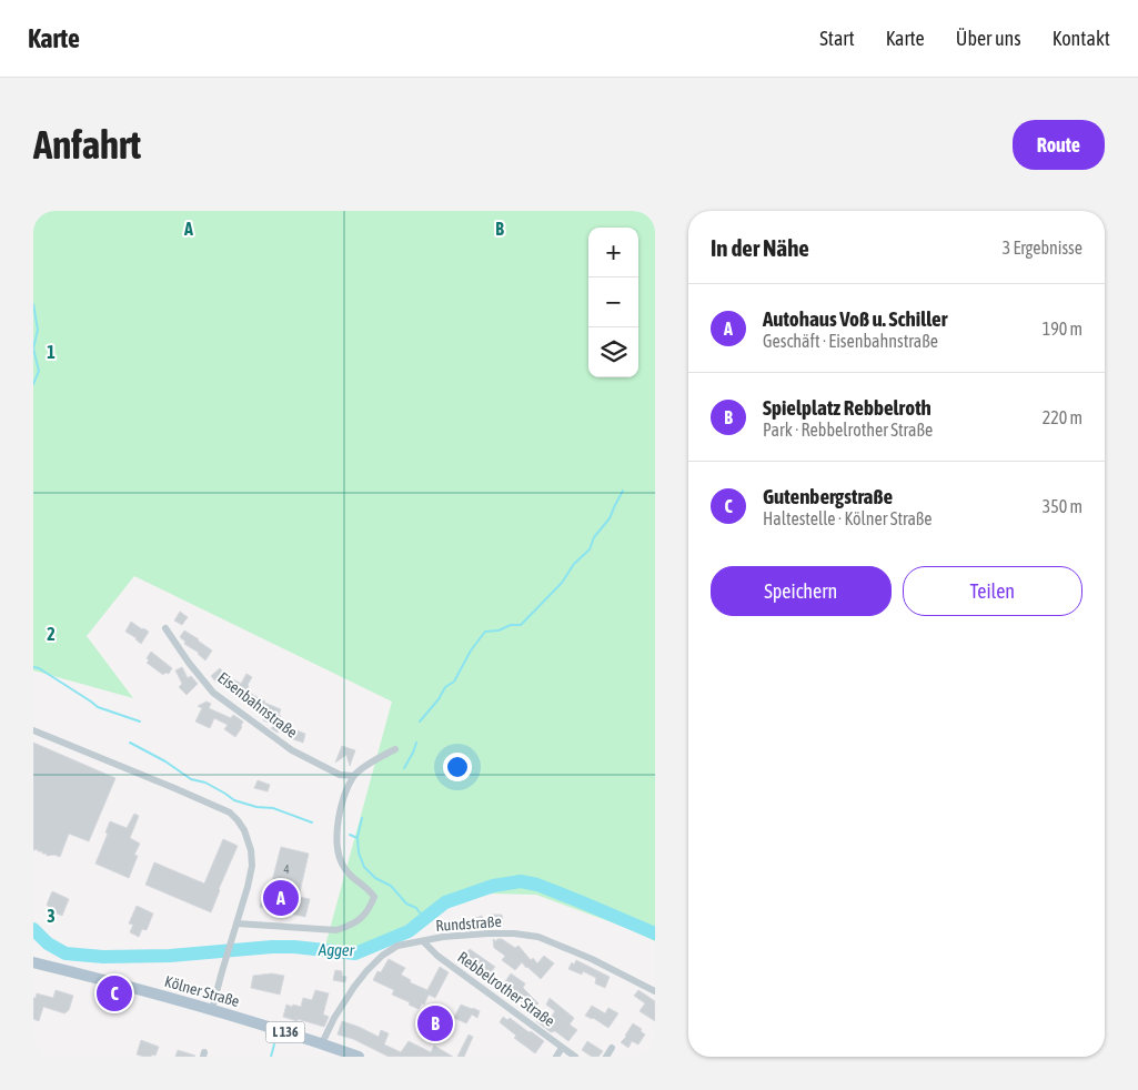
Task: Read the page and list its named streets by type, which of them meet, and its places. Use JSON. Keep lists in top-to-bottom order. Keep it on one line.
{"streets":{"main road":["Kölner Straße","L 136"],"street":["Eisenbahnstraße","Rundstraße","Rebbelrother Straße"]},"crossings":[["Rundstraße","Rebbelrother Straße"],["Rundstraße","Kölner Straße"]],"water":["Agger"],"house_numbers":["4"],"page":{"header":"Karte","nav":["Start","Karte","Über uns","Kontakt"],"buttons":["Route",["Speichern","Teilen"]],"title":"Anfahrt","heading":["In der Nähe","3 Ergebnisse"],"map_buttons":["+","−"],"list":[{"mark":"A","name":"Autohaus Voß u. Schiller","note":"Geschäft · Eisenbahnstraße","value":"190 m"},{"mark":"B","name":"Spielplatz Rebbelroth","note":"Park · Rebbelrother Straße","value":"220 m"},{"mark":"C","name":"Gutenbergstraße","note":"Haltestelle · Kölner Straße","value":"350 m"}],"pins":["A","C","B"]},"grid":{"columns":["A","B"],"rows":["1","2","3"]}}
